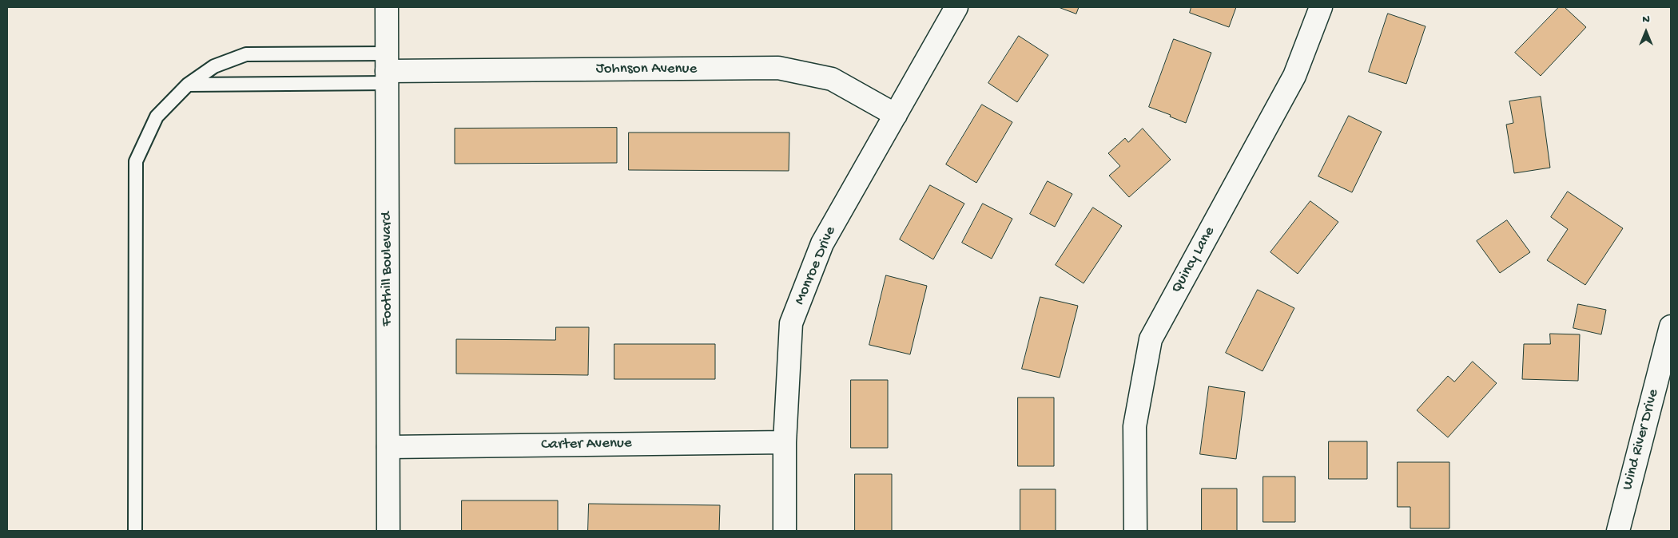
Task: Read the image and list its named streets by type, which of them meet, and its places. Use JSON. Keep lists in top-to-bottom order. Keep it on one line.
{"streets":{"street":["Johnson Avenue","Quincy Lane","Monroe Drive","Foothill Boulevard","Wind River Drive","Carter Avenue"]},"crossings":[["Johnson Avenue","Monroe Drive"],["Johnson Avenue","Foothill Boulevard"],["Monroe Drive","Carter Avenue"],["Foothill Boulevard","Carter Avenue"]],"north":"top"}
